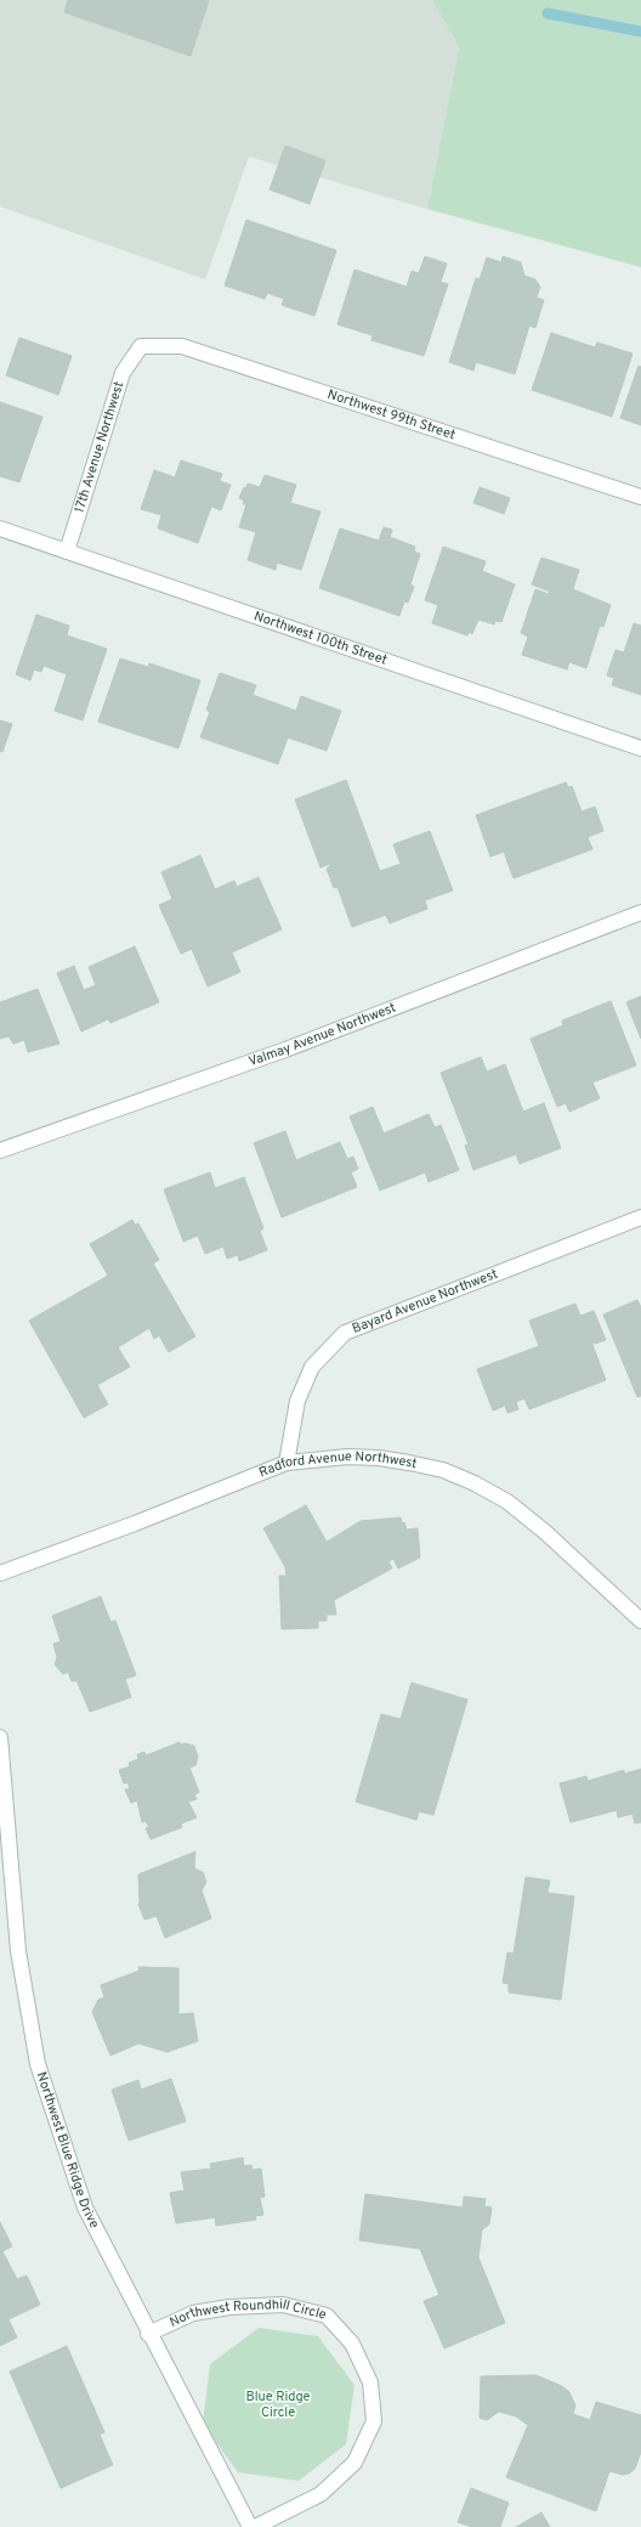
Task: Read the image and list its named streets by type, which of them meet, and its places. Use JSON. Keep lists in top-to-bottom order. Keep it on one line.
{"streets":{"street":["Northwest 99th Street","17th Avenue Northwest","Northwest 100th Street","Valmay Avenue Northwest","Bayard Avenue Northwest","Radford Avenue Northwest","Northwest Blue Ridge Drive","Northwest Roundhill Circle"]},"crossings":[["Northwest 99th Street","17th Avenue Northwest"],["17th Avenue Northwest","Northwest 100th Street"],["Bayard Avenue Northwest","Radford Avenue Northwest"],["Northwest Blue Ridge Drive","Northwest Roundhill Circle"]],"parks":["Blue Ridge Circle"]}
